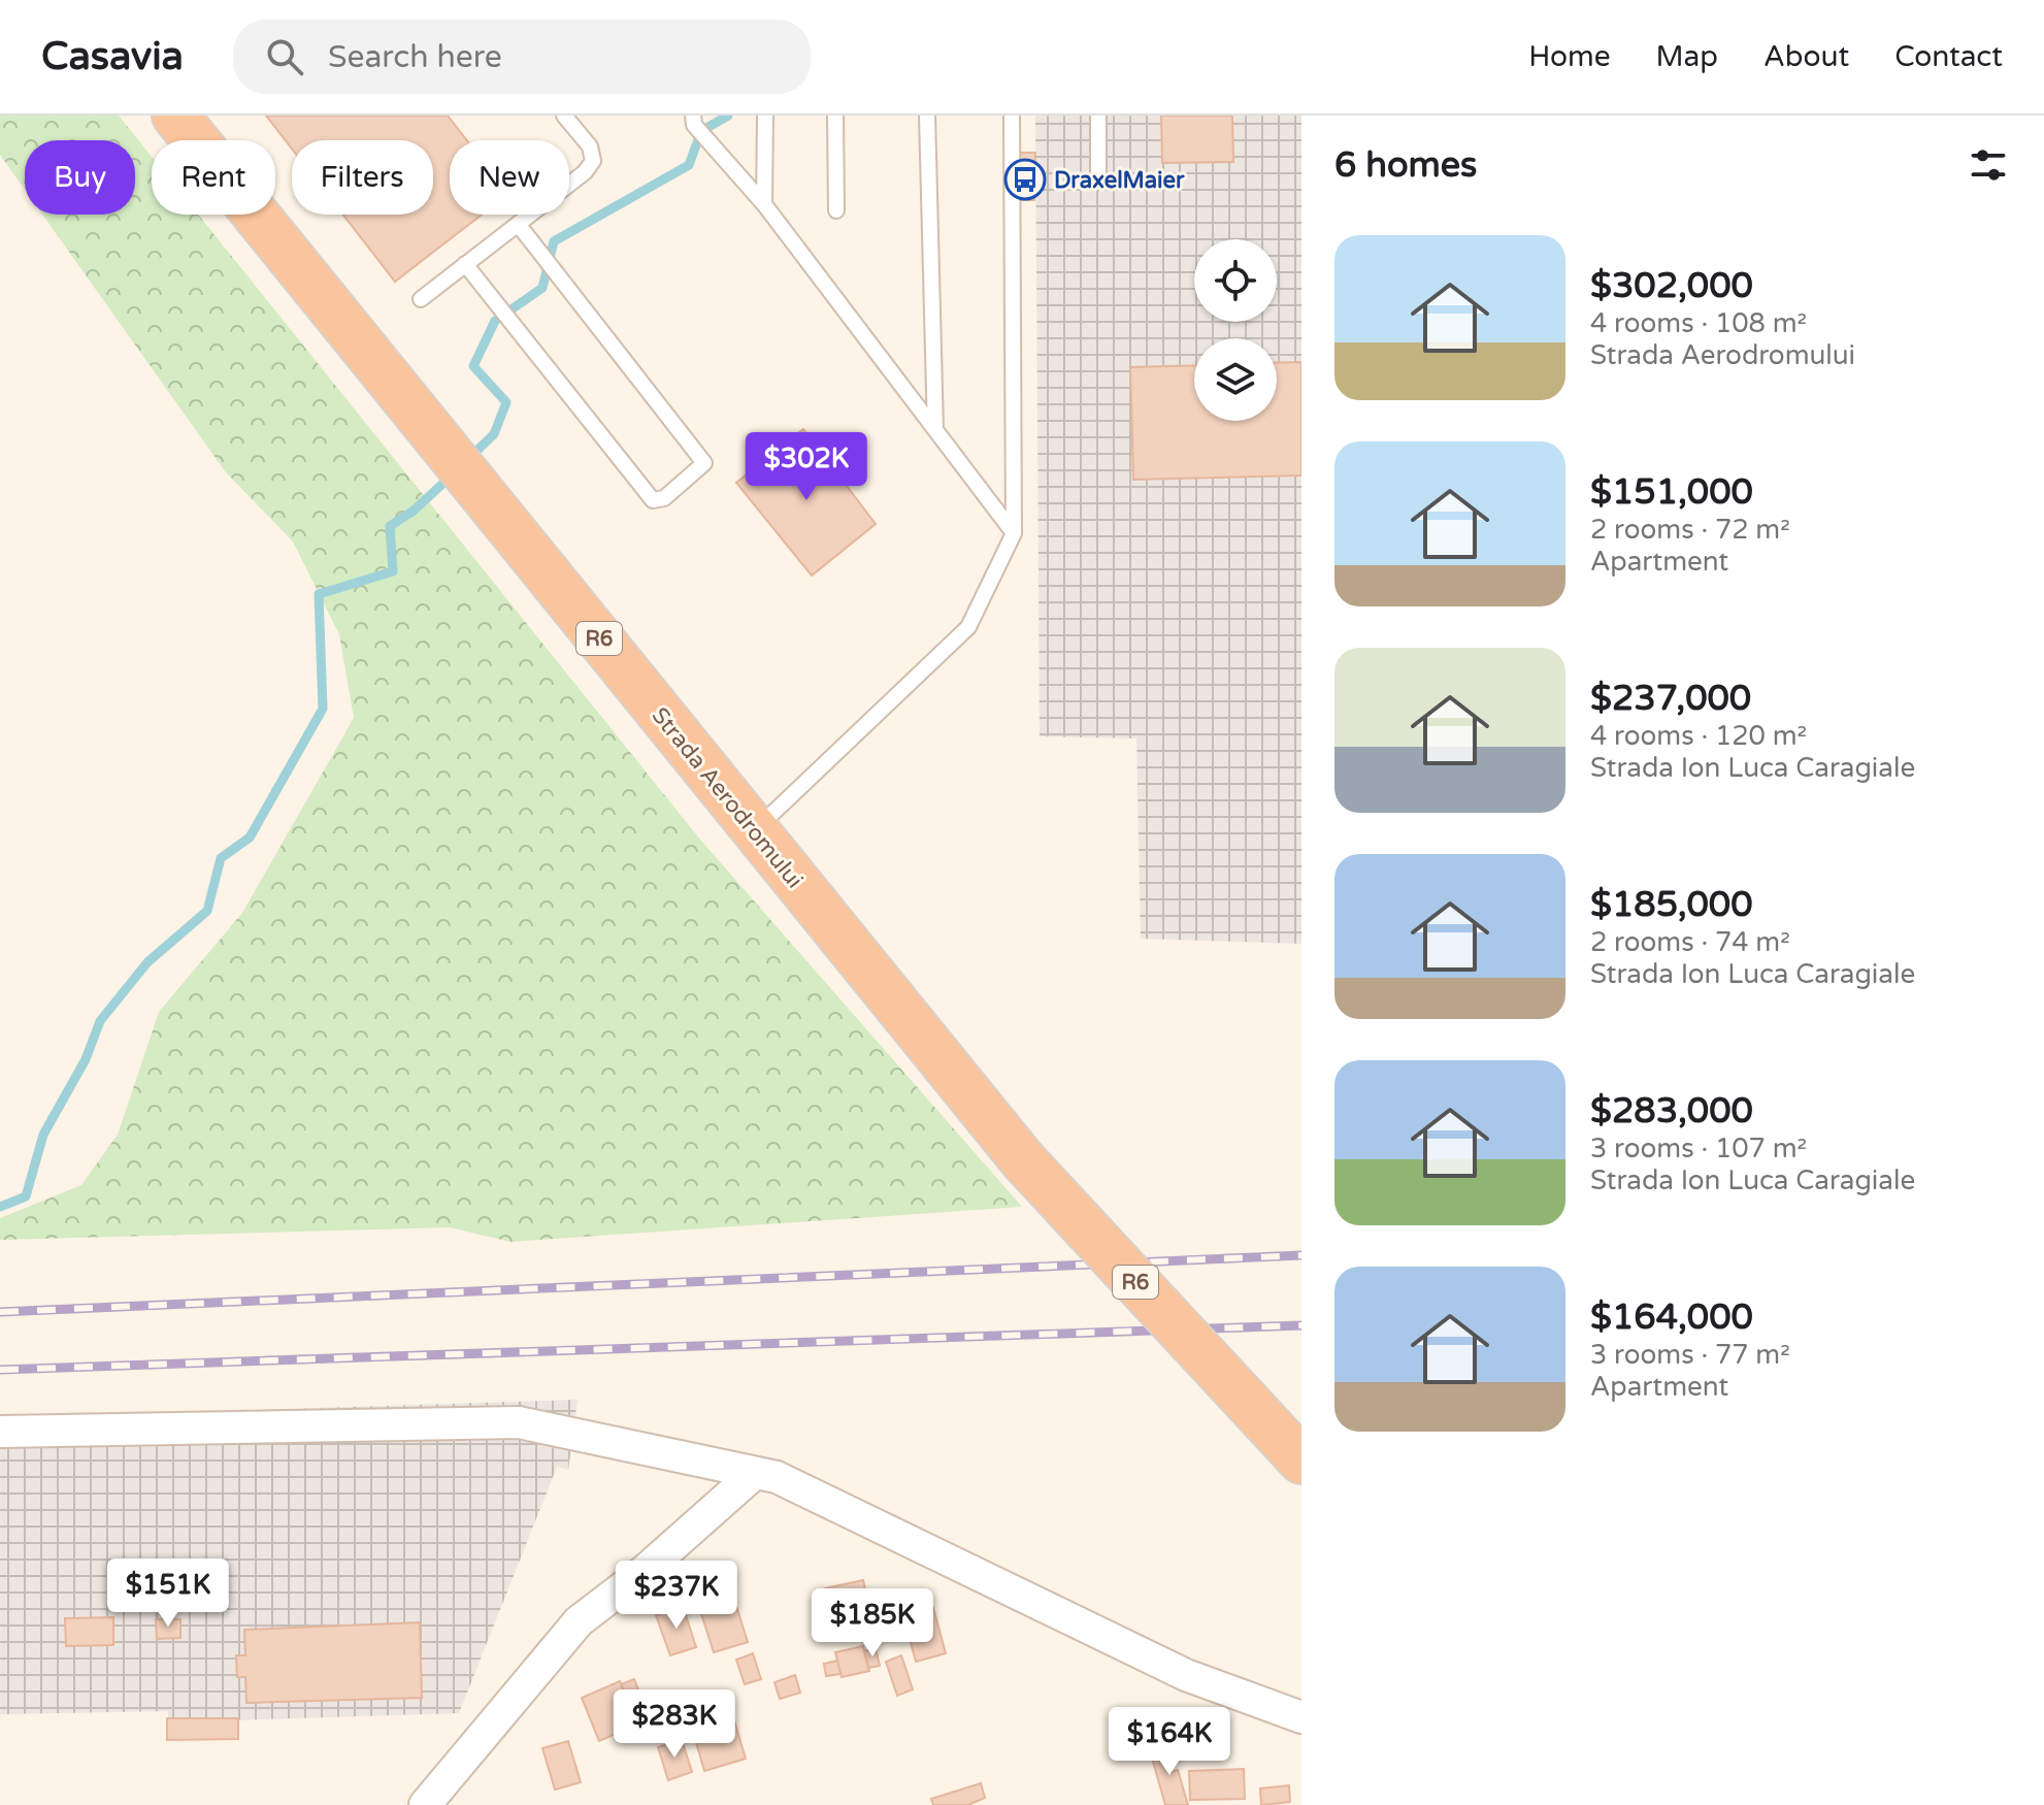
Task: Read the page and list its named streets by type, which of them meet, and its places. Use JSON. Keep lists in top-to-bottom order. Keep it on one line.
{"streets":{"highway":["R6","Strada Aerodromului"]},"places":{"bus stop":["DraxelMaier"]},"page":{"header":"Casavia","search":"Search here","nav":["Home","Map","About","Contact"],"heading":"6 homes","chip":["Buy","Rent","Filters","New"],"list":[{"name":"$302,000","note":"4 rooms · 108 m² · Strada Aerodromului"},{"name":"$151,000","note":"2 rooms · 72 m² · Apartment"},{"name":"$237,000","note":"4 rooms · 120 m² · Strada Ion Luca Caragiale"},{"name":"$185,000","note":"2 rooms · 74 m² · Strada Ion Luca Caragiale"},{"name":"$283,000","note":"3 rooms · 107 m² · Strada Ion Luca Caragiale"},{"name":"$164,000","note":"3 rooms · 77 m² · Apartment"}],"price":["$302K","$151K","$237K","$185K","$283K","$164K"]}}
